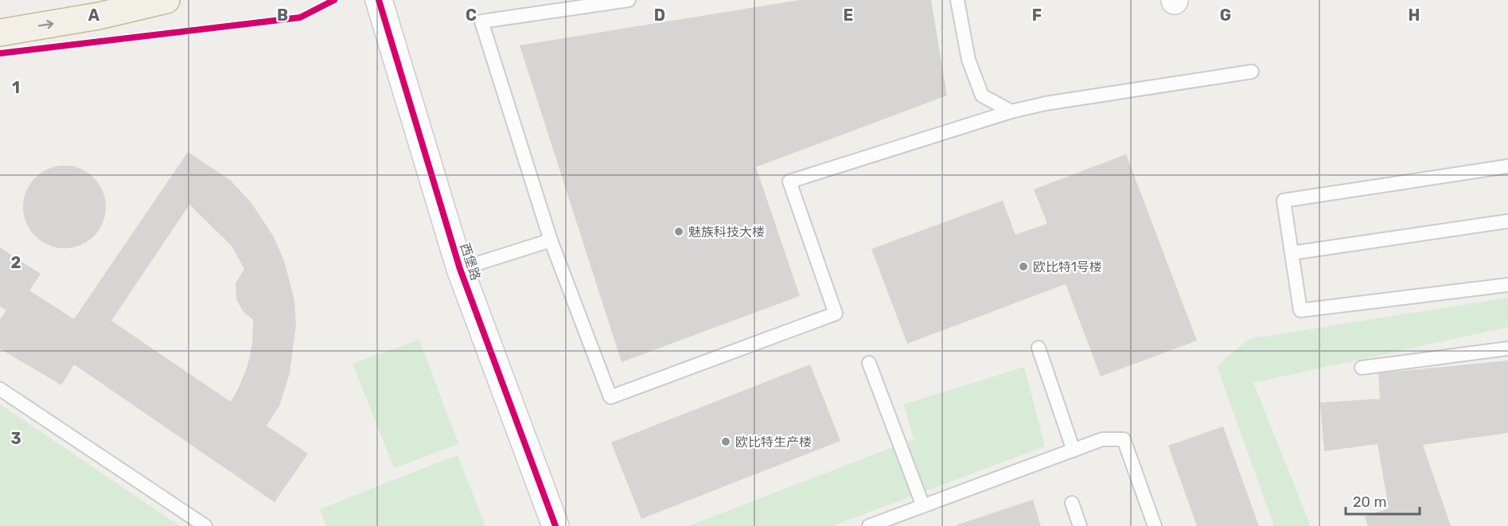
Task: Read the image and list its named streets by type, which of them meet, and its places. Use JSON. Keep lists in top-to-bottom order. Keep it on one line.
{"streets":{"street":["西堡路"]},"places":["魅族科技大楼","欧比特1号楼","欧比特生产楼"],"scale_bar":"20 m","grid":{"columns":["A","B","C","D","E","F","G","H"],"rows":["1","2","3"]}}
